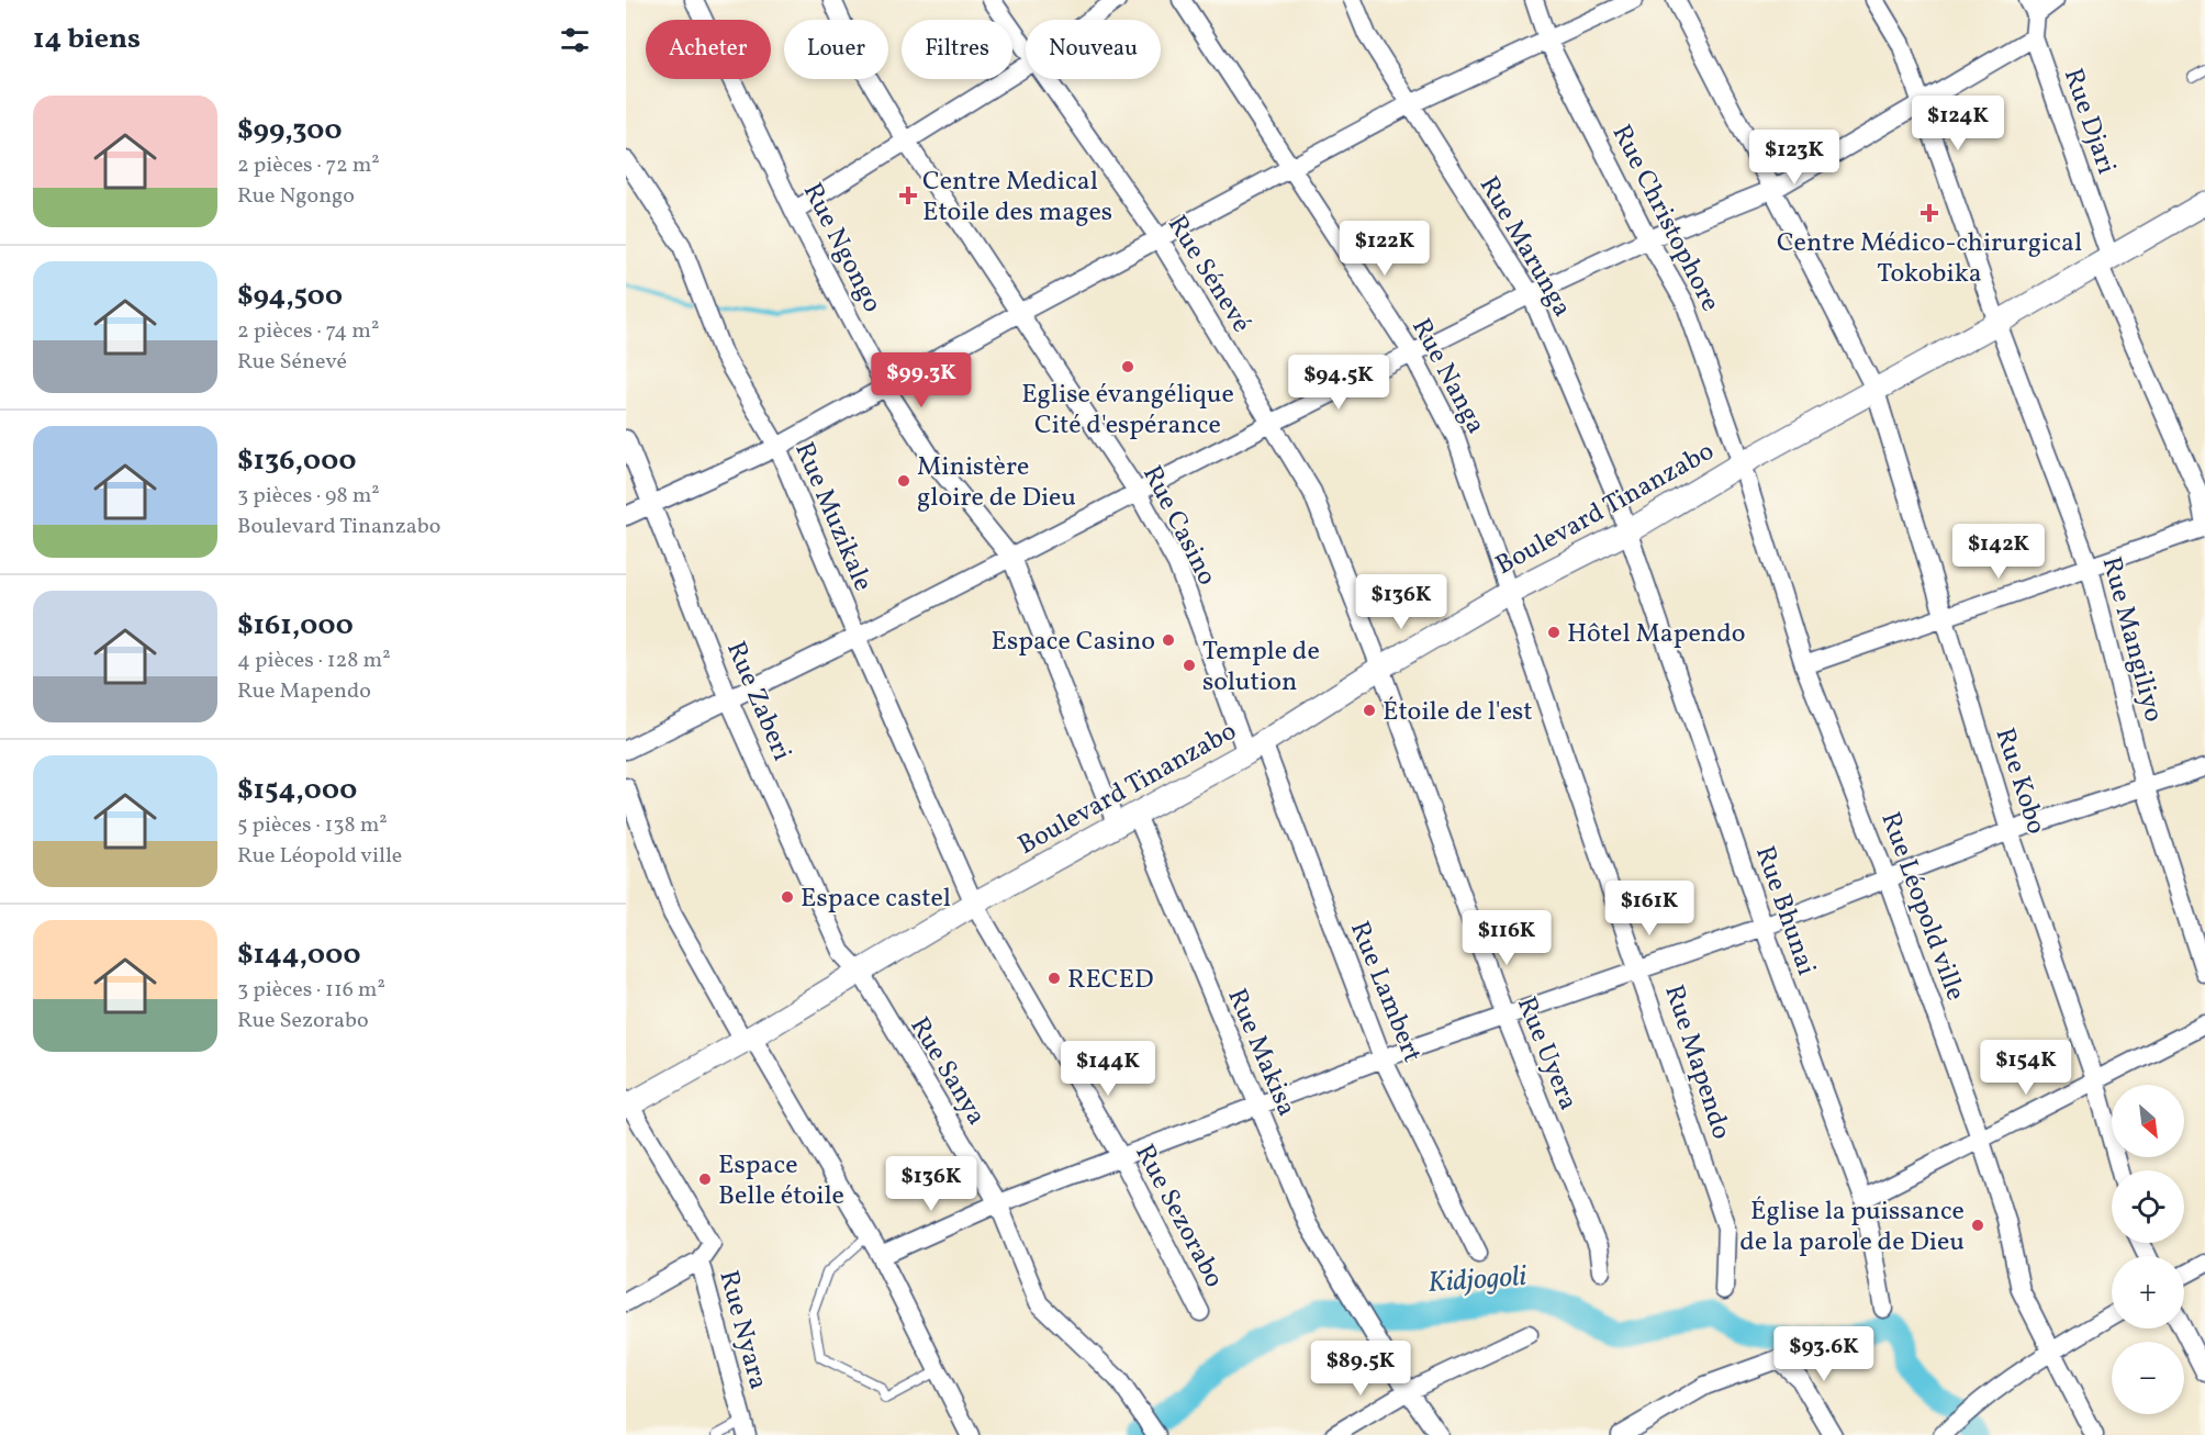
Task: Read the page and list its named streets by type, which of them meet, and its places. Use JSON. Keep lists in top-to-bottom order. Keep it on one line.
{"streets":{"street":["Rue Djari","Rue Christophore","Rue Marunga","Rue Ngongo","Rue Sénevé","Rue Nanga","Boulevard Tinanzabo","Rue Muzikale","Rue Casino","Rue Mangiliyo","Rue Zaberi","Rue Kobo","Rue Léopold ville","Rue Bhunai","Rue Lambert","Rue Makisa","Rue Uyera","Rue Mapendo","Rue Sanya","Rue Sezorabo","Rue Nyara"]},"crossings":[["Rue Djari","Boulevard Tinanzabo"],["Rue Christophore","Boulevard Tinanzabo"],["Rue Christophore","Rue Léopold ville"],["Rue Marunga","Boulevard Tinanzabo"],["Rue Marunga","Rue Bhunai"],["Rue Ngongo","Boulevard Tinanzabo"],["Rue Ngongo","Rue Makisa"],["Rue Sénevé","Boulevard Tinanzabo"],["Rue Sénevé","Rue Uyera"],["Rue Nanga","Boulevard Tinanzabo"],["Rue Nanga","Rue Mapendo"],["Boulevard Tinanzabo","Rue Muzikale"],["Boulevard Tinanzabo","Rue Casino"],["Boulevard Tinanzabo","Rue Mangiliyo"],["Boulevard Tinanzabo","Rue Zaberi"],["Boulevard Tinanzabo","Rue Kobo"],["Boulevard Tinanzabo","Rue Léopold ville"],["Boulevard Tinanzabo","Rue Bhunai"],["Boulevard Tinanzabo","Rue Lambert"],["Boulevard Tinanzabo","Rue Makisa"],["Boulevard Tinanzabo","Rue Uyera"],["Boulevard Tinanzabo","Rue Mapendo"],["Boulevard Tinanzabo","Rue Sanya"],["Boulevard Tinanzabo","Rue Sezorabo"],["Boulevard Tinanzabo","Rue Nyara"],["Rue Muzikale","Rue Sezorabo"],["Rue Casino","Rue Lambert"],["Rue Zaberi","Rue Sanya"]],"water":["Kidjogoli"],"places":{"health":["Centre Medical Etoile des mages","Centre Médico-chirurgical Tokobika"],"other":["Eglise évangélique Cité d'espérance","Ministère gloire de Dieu","Hôtel Mapendo","Espace Casino","Temple de solution","Étoile de l'est","Espace castel","RECED","Espace Belle étoile","Église la puissance de la parole de Dieu"]},"north":"bottom right","page":{"heading":"14 biens","chip":["Acheter","Louer","Filtres","Nouveau"],"list":[{"name":"$99,300","note":"2 pièces · 72 m² · Rue Ngongo"},{"name":"$94,500","note":"2 pièces · 74 m² · Rue Sénevé"},{"name":"$136,000","note":"3 pièces · 98 m² · Boulevard Tinanzabo"},{"name":"$161,000","note":"4 pièces · 128 m² · Rue Mapendo"},{"name":"$154,000","note":"5 pièces · 138 m² · Rue Léopold ville"},{"name":"$144,000","note":"3 pièces · 116 m² · Rue Sezorabo"}],"price":["$124K","$123K","$122K","$99.3K","$94.5K","$142K","$136K","$161K","$116K","$154K","$144K","$136K","$93.6K","$89.5K"],"map_buttons":["+","−"]}}
